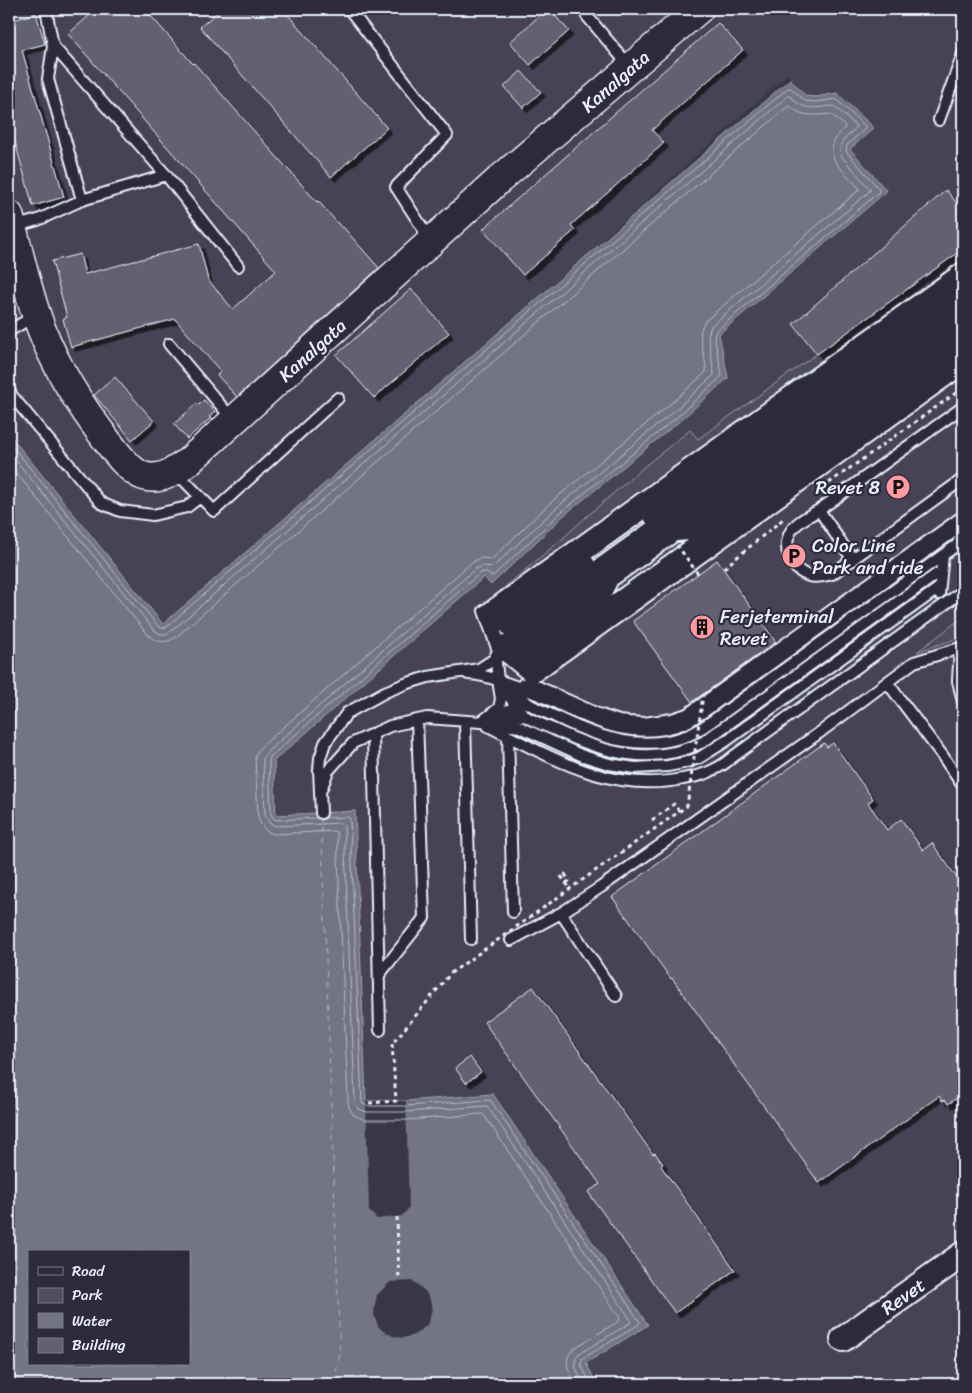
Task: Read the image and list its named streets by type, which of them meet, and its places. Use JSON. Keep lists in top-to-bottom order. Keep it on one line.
{"streets":{"main road":["Kanalgata"],"street":["Revet"]},"places":{"parking":["Revet 8","Color Line Park and ride"],"building":["Ferjeterminal Revet"]},"legend":["Road","Park","Water","Building"]}
